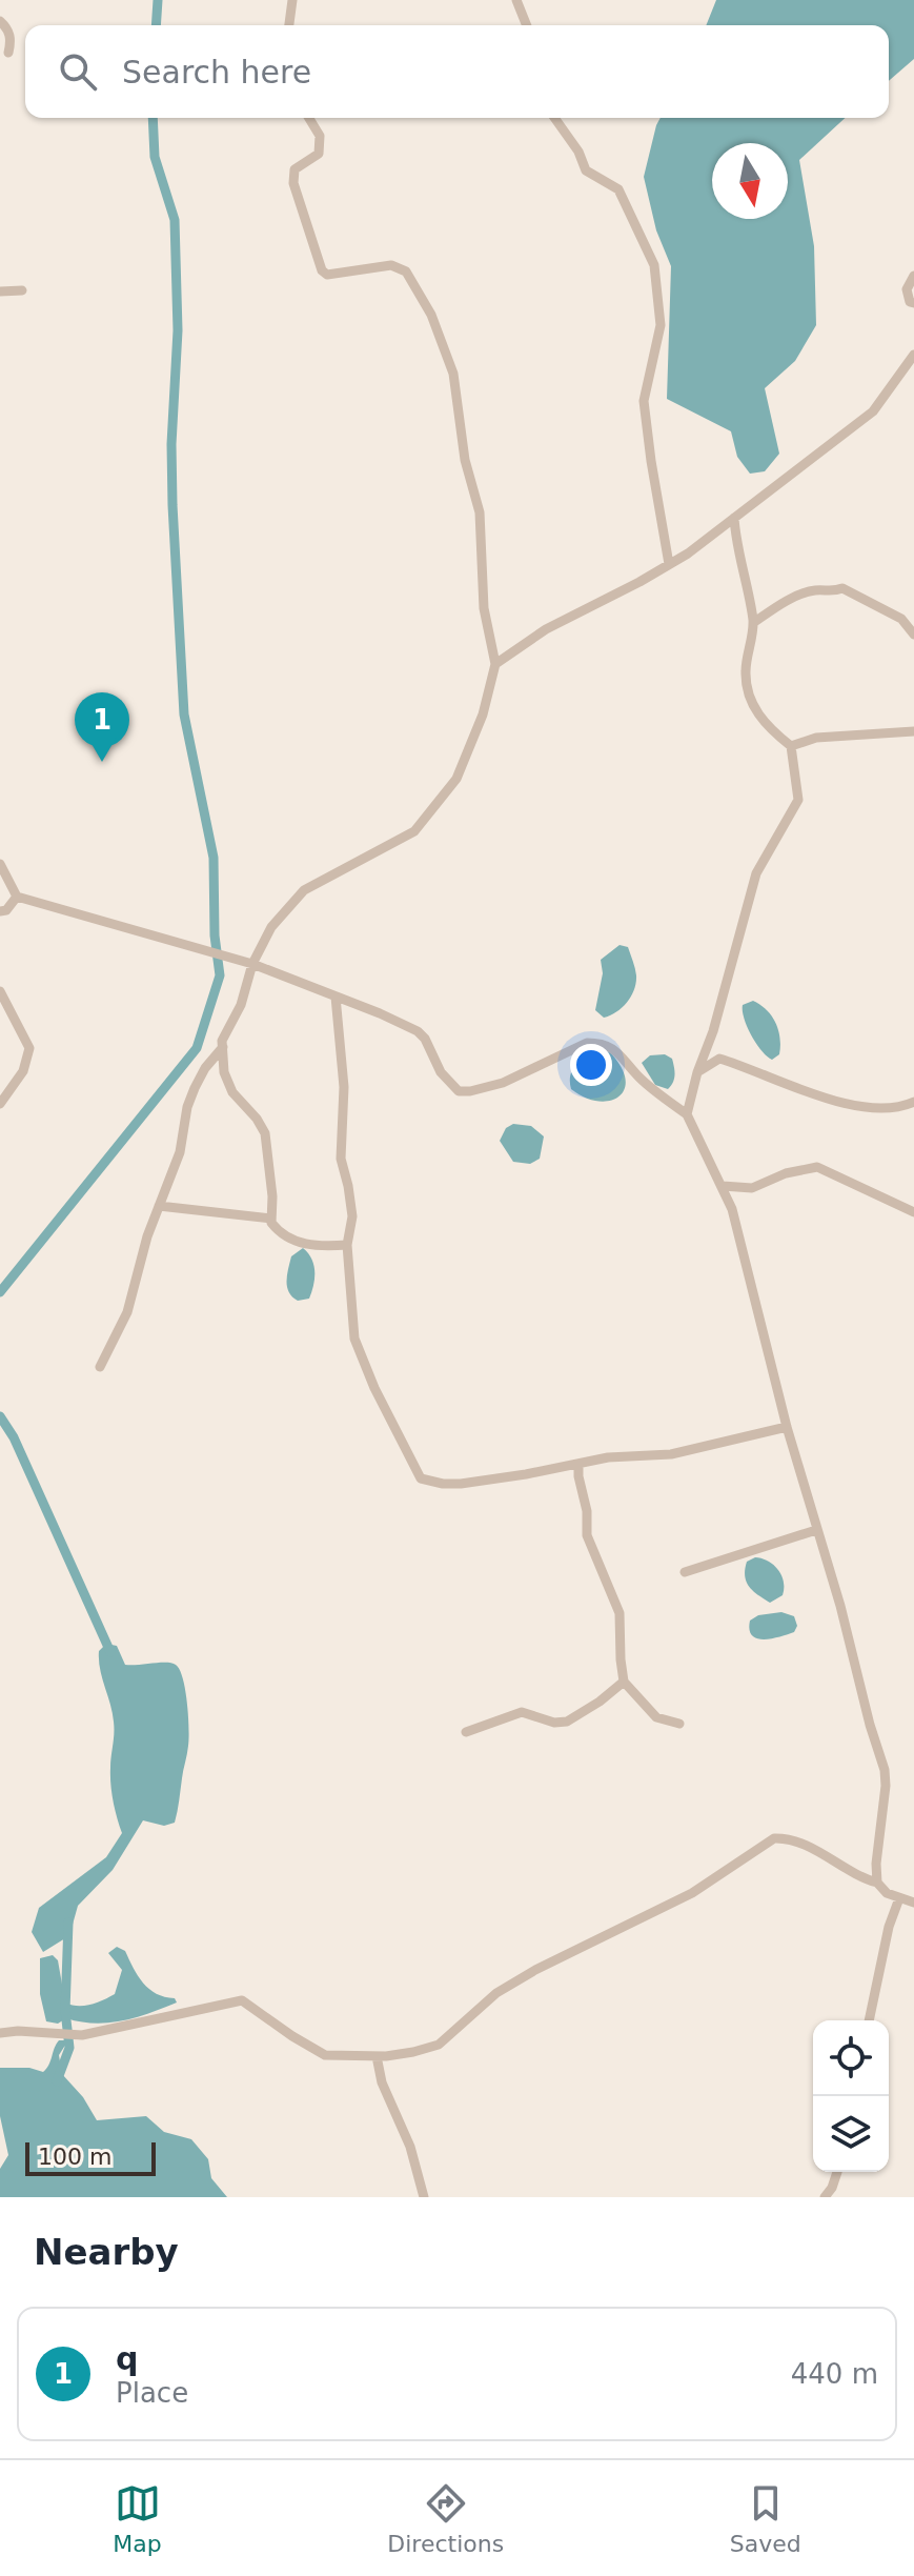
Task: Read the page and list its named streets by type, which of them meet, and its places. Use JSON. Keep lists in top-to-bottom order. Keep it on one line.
{"scale_bar":"100 m","north":"bottom","page":{"search":"Search here","pins":"1","scale":"100 m","heading":"Nearby","list":[{"mark":"1","name":"q","note":"Place","value":"440 m"}],"nav":["Map","Directions","Saved"]}}
